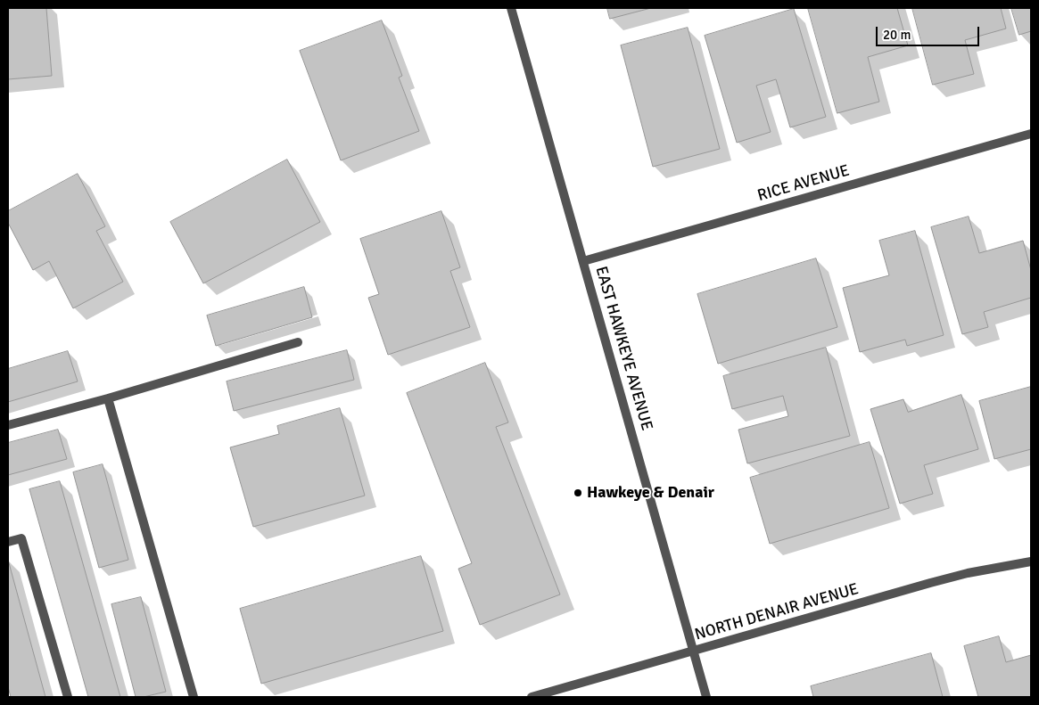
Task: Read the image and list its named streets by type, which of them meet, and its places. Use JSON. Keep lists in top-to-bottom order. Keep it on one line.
{"streets":{"street":["RICE AVENUE","EAST HAWKEYE AVENUE","NORTH DENAIR AVENUE"]},"crossings":[["RICE AVENUE","EAST HAWKEYE AVENUE"],["EAST HAWKEYE AVENUE","NORTH DENAIR AVENUE"]],"places":["Hawkeye & Denair"],"scale_bar":"20 m"}
